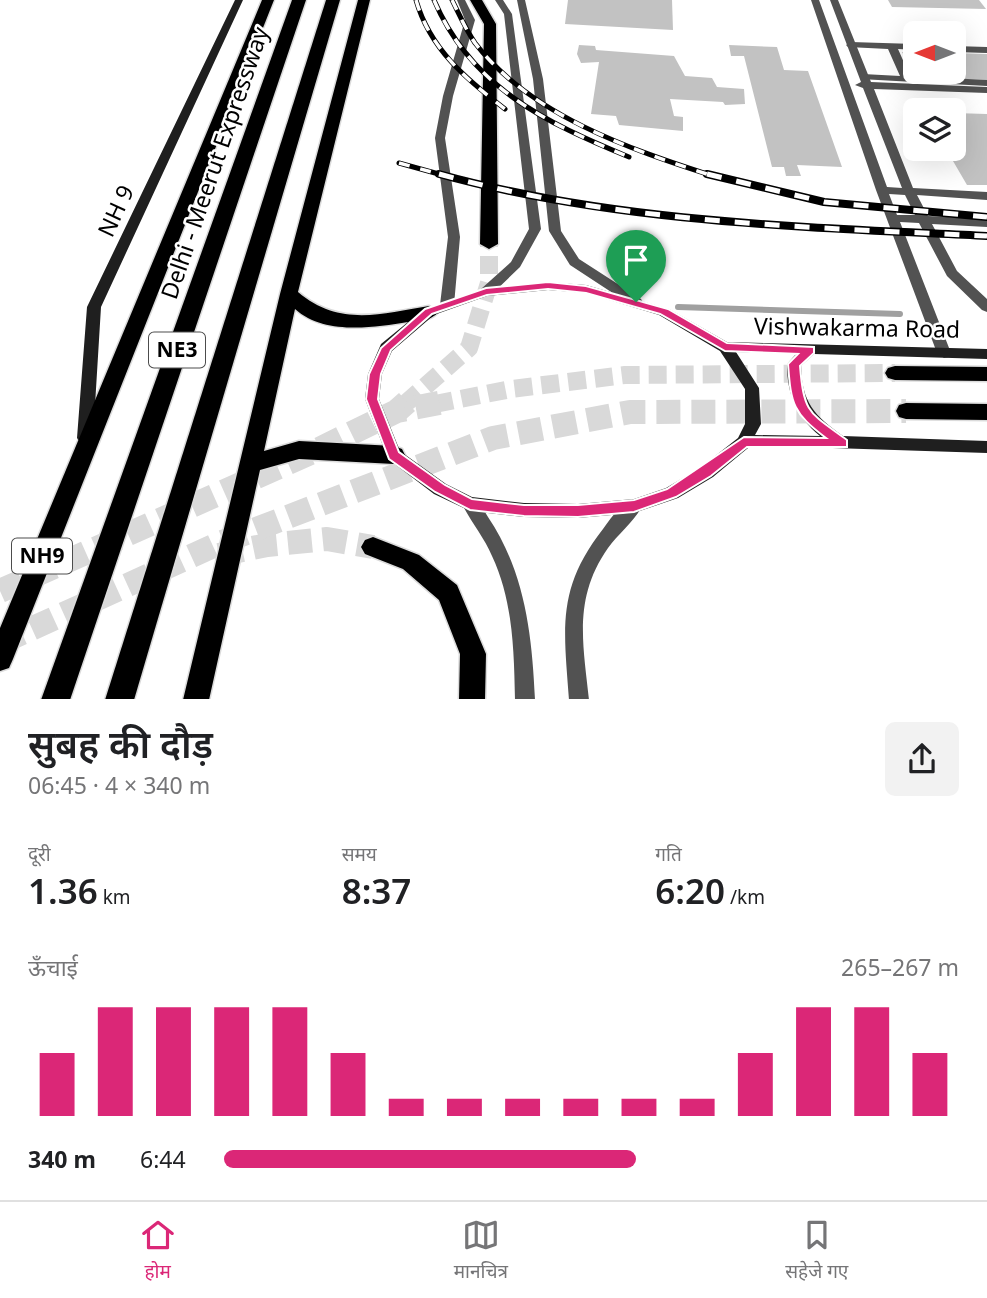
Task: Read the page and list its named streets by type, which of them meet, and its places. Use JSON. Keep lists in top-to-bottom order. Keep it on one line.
{"streets":{"highway":["Delhi - Meerut Expressway","NE3","NH9"],"main road":["NH 9","Vishwakarma Road"]},"crossings":[["NH 9","NH9"]],"north":"left","page":{"heading":["सुबह की दौड़","06:45 · 4 × 340 m"],"stats":[["दूरी","1.36 km"],["समय","8:37"],["गति","6:20 /km"]],"chart":["ऊँचाई","265–267 m"],"list":[{"name":"340 m","note":"6:44"}],"tabs":["होम","मानचित्र","सहेजे गए"]}}
